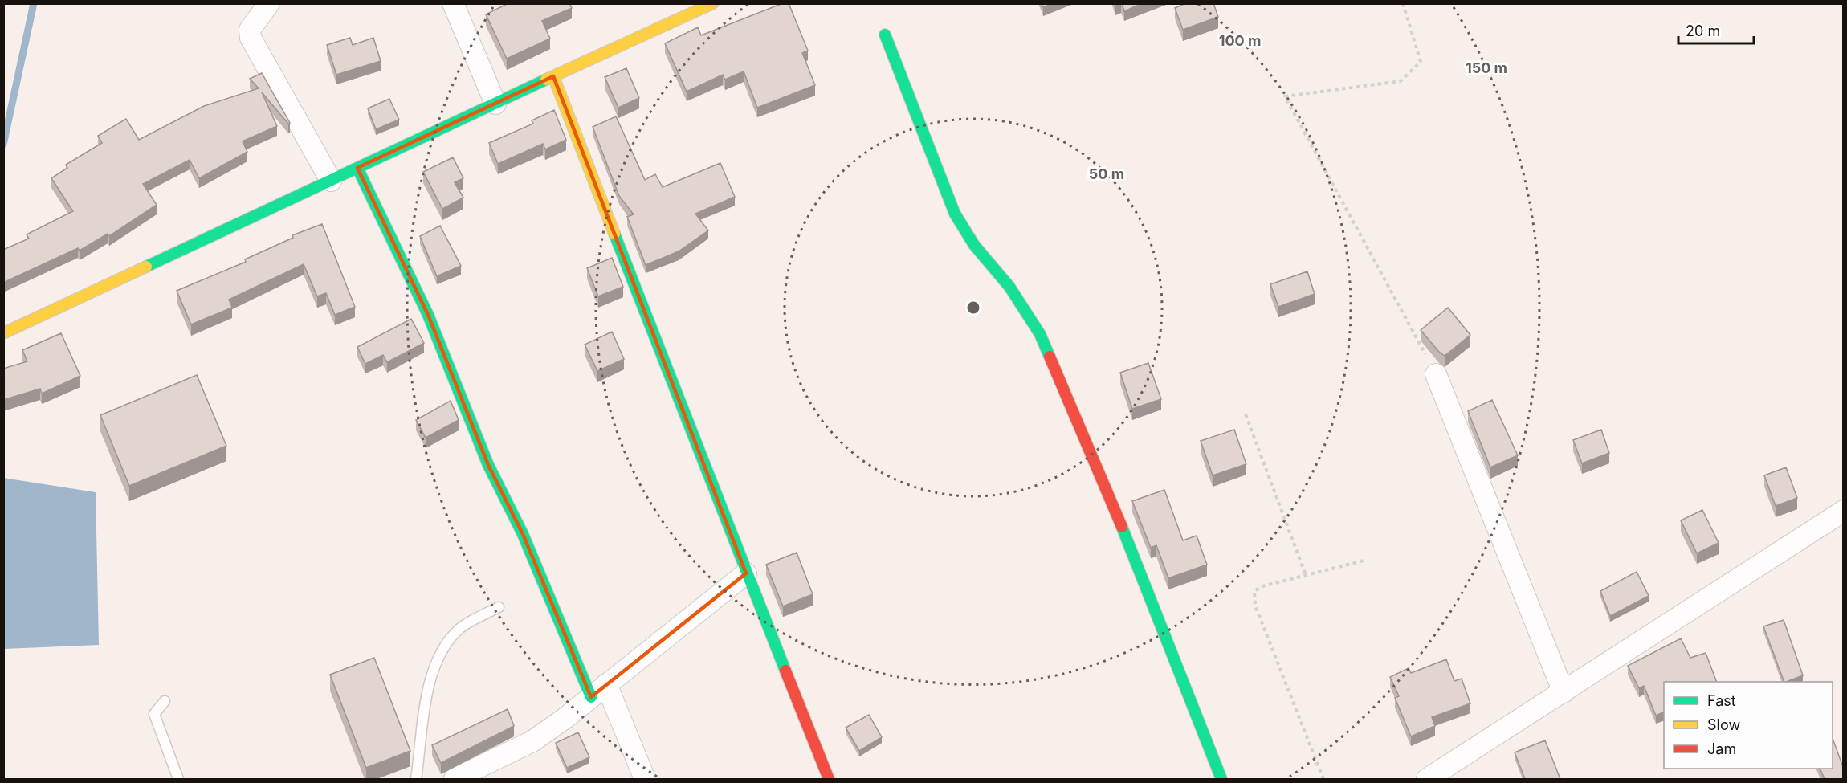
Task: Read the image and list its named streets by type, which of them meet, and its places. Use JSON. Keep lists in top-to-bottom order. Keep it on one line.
{"legend":["Fast","Slow","Jam"],"scale_bar":"20 m","rings":["100 m","150 m","50 m"]}
